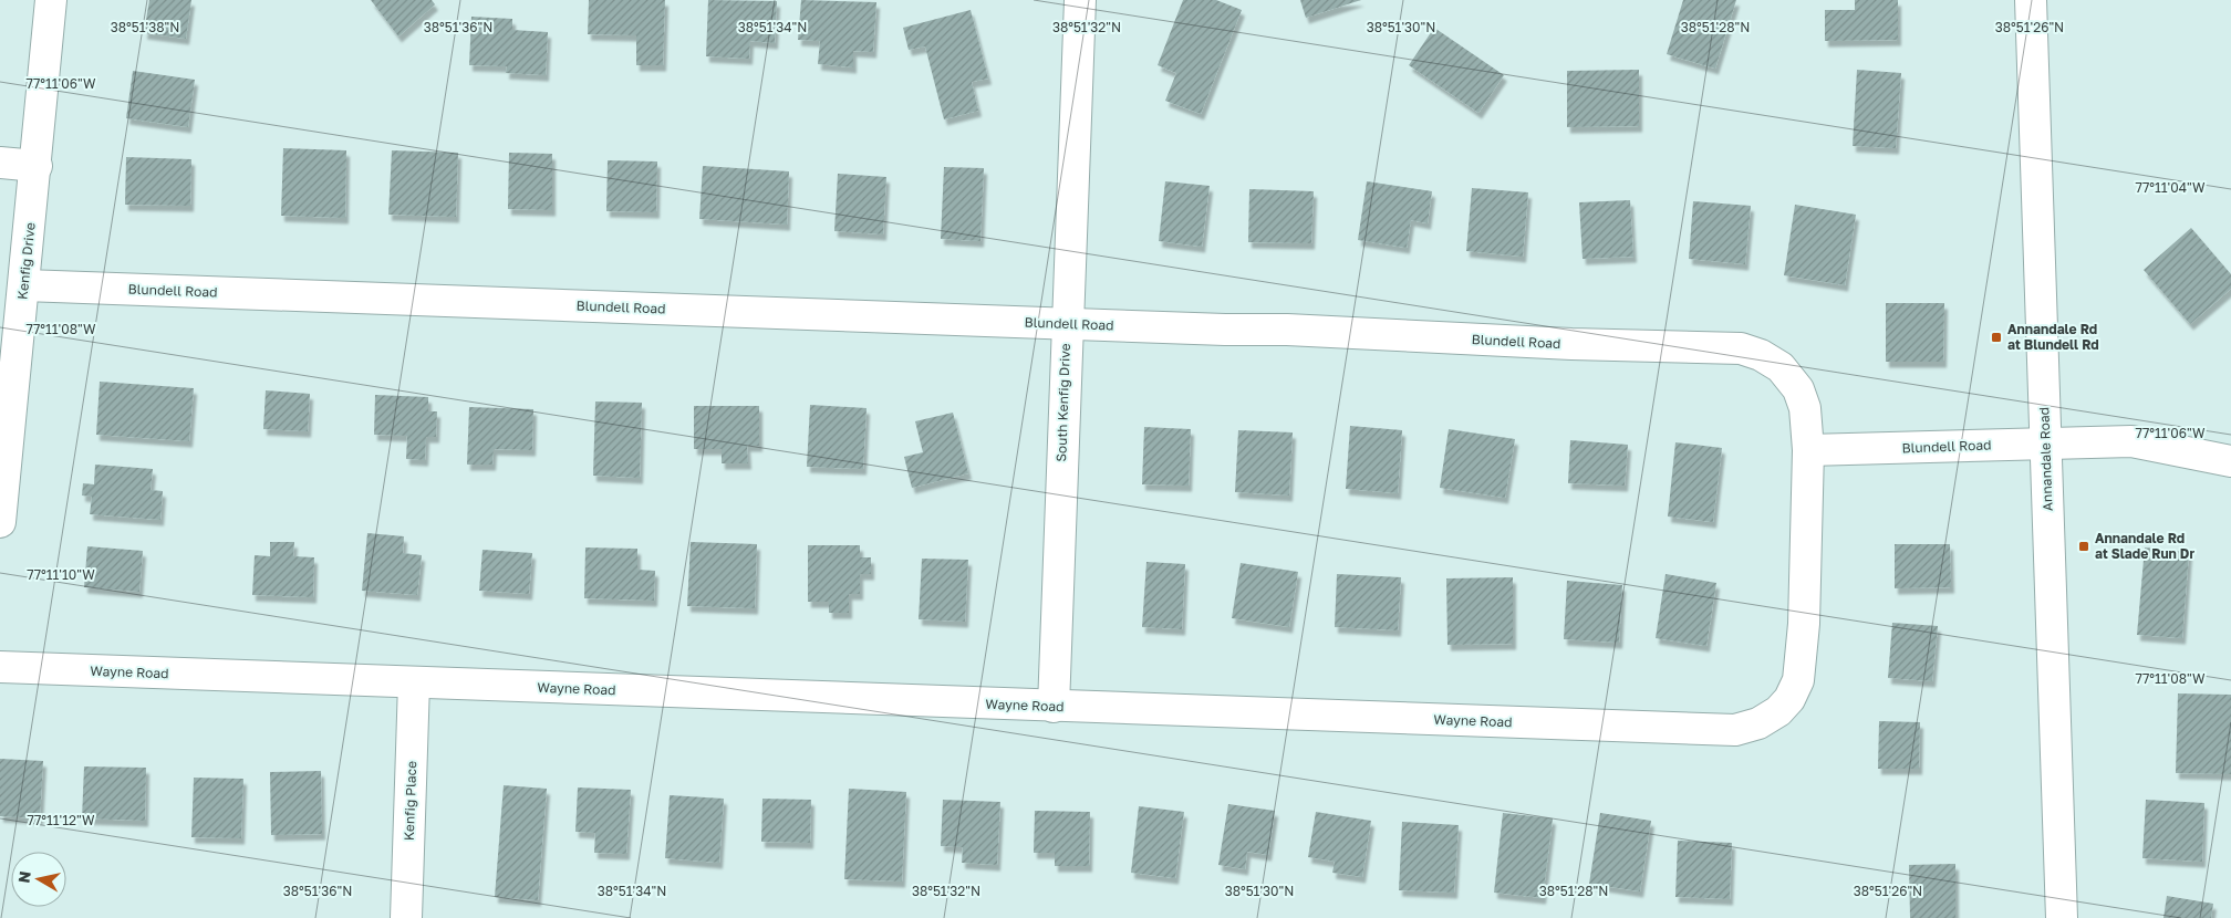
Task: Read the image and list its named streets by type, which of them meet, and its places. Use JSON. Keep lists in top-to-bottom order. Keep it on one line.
{"streets":{"street":["Kenfig Drive","Blundell Road","South Kenfig Drive","Annandale Road","Wayne Road","Kenfig Place"]},"crossings":[["Kenfig Drive","Blundell Road"],["Blundell Road","South Kenfig Drive"],["Blundell Road","Annandale Road"],["Blundell Road","Wayne Road"],["South Kenfig Drive","Wayne Road"],["Wayne Road","Kenfig Place"]],"places":{"transit":["Annandale Rd at Blundell Rd","Annandale Rd at Slade Run Dr"]},"north":"left","coordinates":["38°51'28\"N","38°51'26\"N","38°51'38\"N","38°51'36\"N","38°51'34\"N","38°51'32\"N","38°51'30\"N","77°11'06\"W","77°11'04\"W","77°11'08\"W","77°11'10\"W","77°11'12\"W"]}
